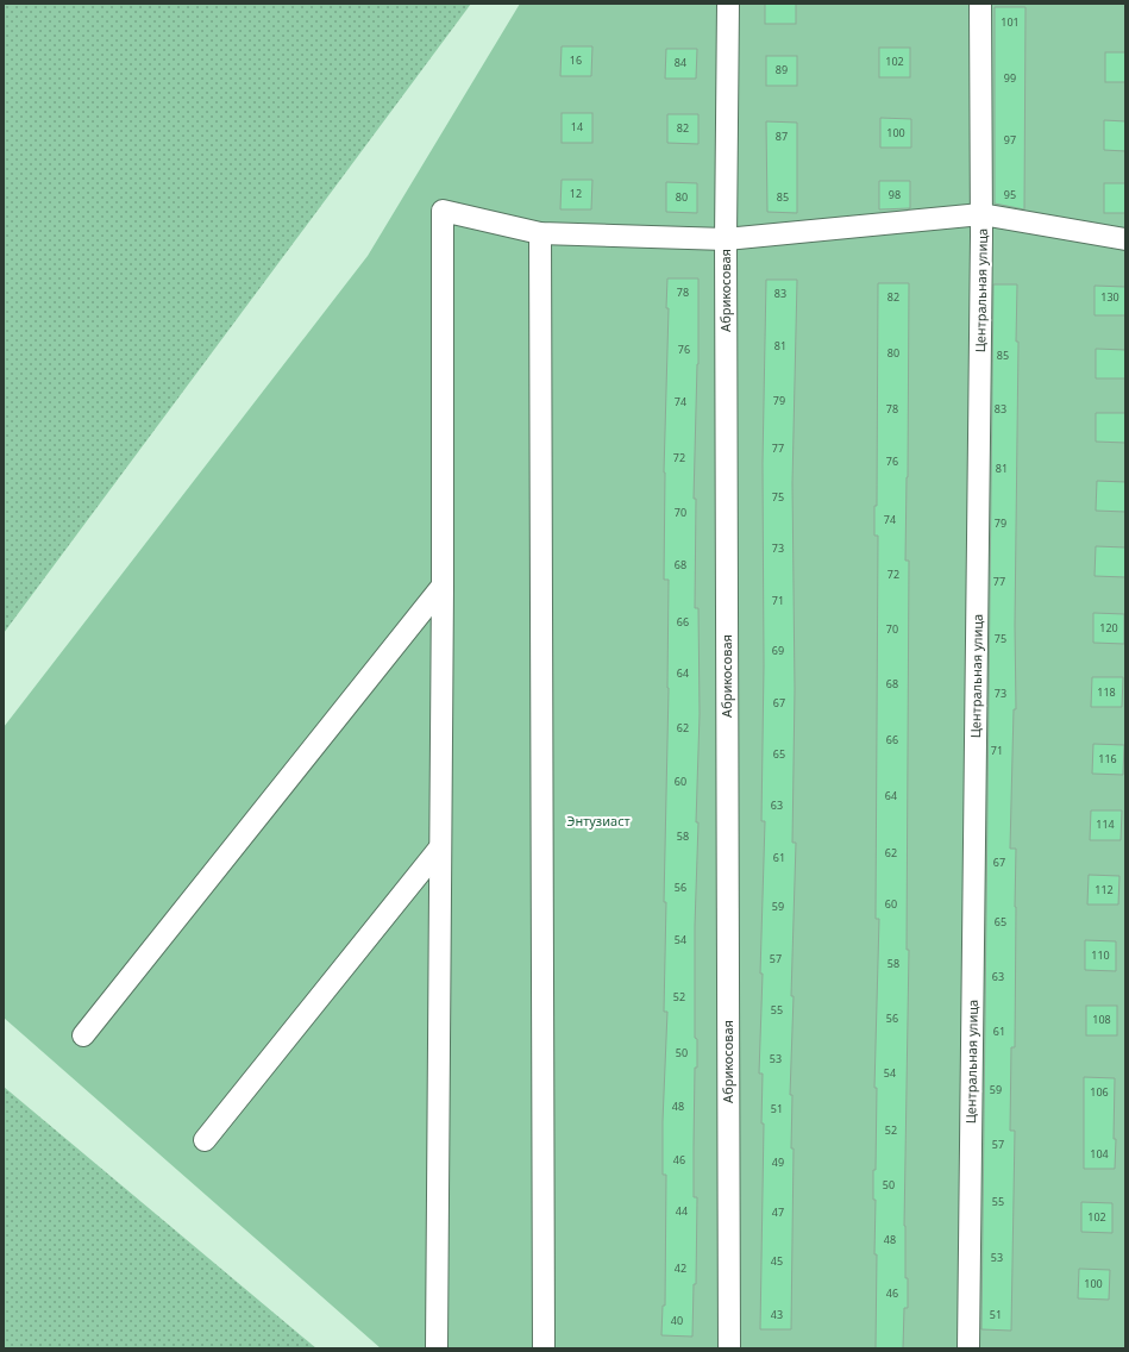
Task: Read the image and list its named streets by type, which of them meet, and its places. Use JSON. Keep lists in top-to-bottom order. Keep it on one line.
{"streets":{"street":["Абрикосовая","Центральная улица"]},"parks":["Энтузиаст"],"house_numbers":["101","16","102","84","89","99","14","82","100","87","97","12","98","95","80","85","78","83","82","130","81","76","80","85","79","74","78","83","77","72","76","81","75","70","74","79","73","68","72","77","71","66","120","70","75","69","64","68","118","73","67","62","66","71","65","116","60","64","63","114","58","62","61","67","56","112","60","59","65","54","110","57","58","63","52","55","56","108","61","50","53","54","59","106","48","51","52","57","104","46","49","50","55","44","47","102","48","53","45","42","100","46","43","51","40"]}
